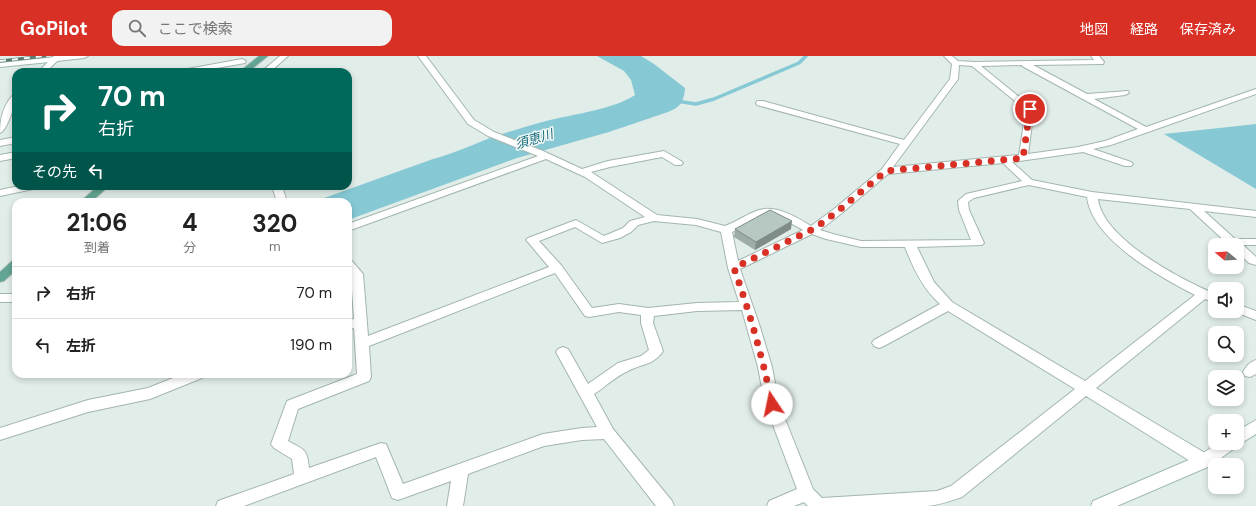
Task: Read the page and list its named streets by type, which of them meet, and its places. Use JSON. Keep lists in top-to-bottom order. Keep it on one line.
{"water":["須恵川"],"north":"left","page":{"header":"GoPilot","search":"ここで検索","nav":["地図","経路","保存済み"],"turn":["70 m","右折"],"then":"その先","eta":["21:06","到着","4","分","320","m"],"map_buttons":["+","−"],"list":[{"name":"右折","value":"70 m"},{"name":"左折","value":"190 m"}]}}
